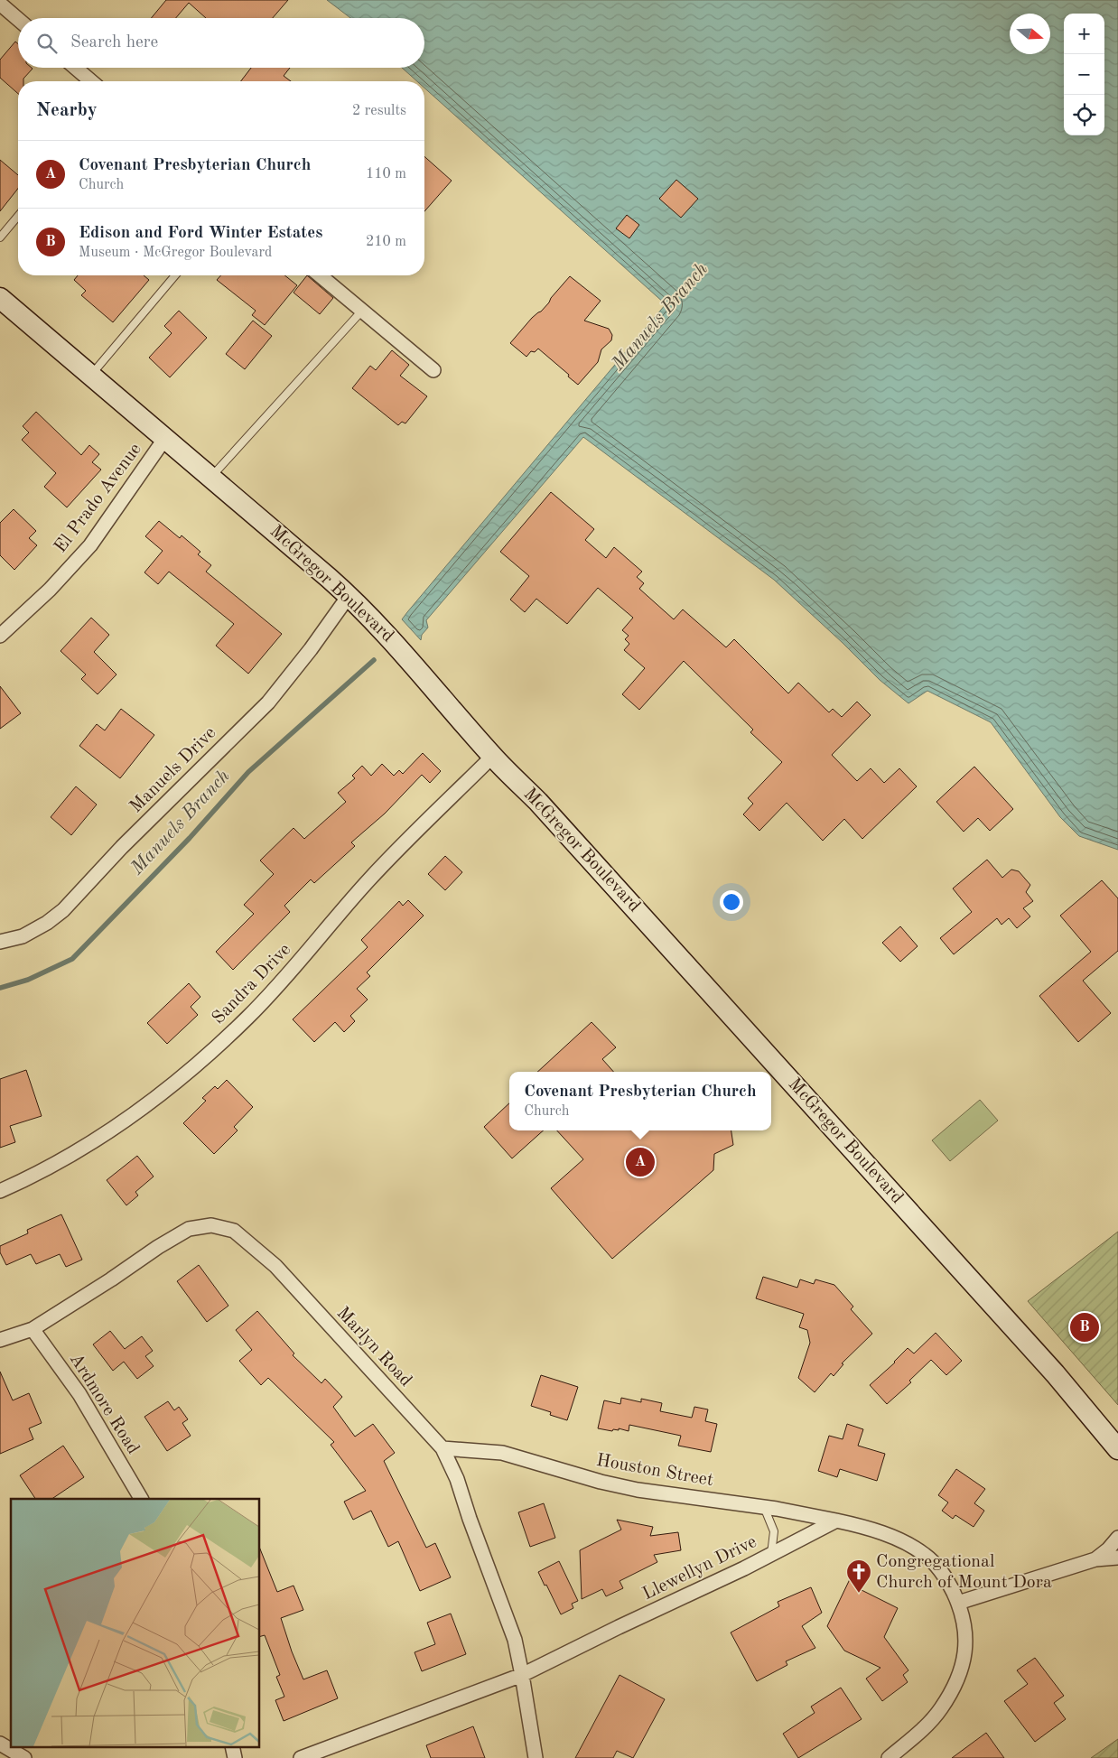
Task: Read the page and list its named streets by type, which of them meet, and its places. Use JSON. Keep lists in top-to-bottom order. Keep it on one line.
{"streets":{"main road":["McGregor Boulevard"],"street":["El Prado Avenue","Manuels Drive","Sandra Drive","Marlyn Road","Ardmore Road","Houston Street","Llewellyn Drive"]},"crossings":[["El Prado Avenue","McGregor Boulevard"],["McGregor Boulevard","Manuels Drive"],["McGregor Boulevard","Sandra Drive"],["Marlyn Road","Ardmore Road"],["Marlyn Road","Houston Street"],["Marlyn Road","Llewellyn Drive"],["Houston Street","Llewellyn Drive"]],"water":["Manuels Branch"],"places":{"church":["Congregational Church of Mount Dora"]},"north":"right","page":{"map_buttons":["+","−"],"search":"Search here","heading":["Nearby","2 results"],"list":[{"mark":"A","name":"Covenant Presbyterian Church","note":"Church","value":"110 m"},{"mark":"B","name":"Edison and Ford Winter Estates","note":"Museum · McGregor Boulevard","value":"210 m"}],"popup":["Covenant Presbyterian Church","Church"],"pins":["A","B"]}}
